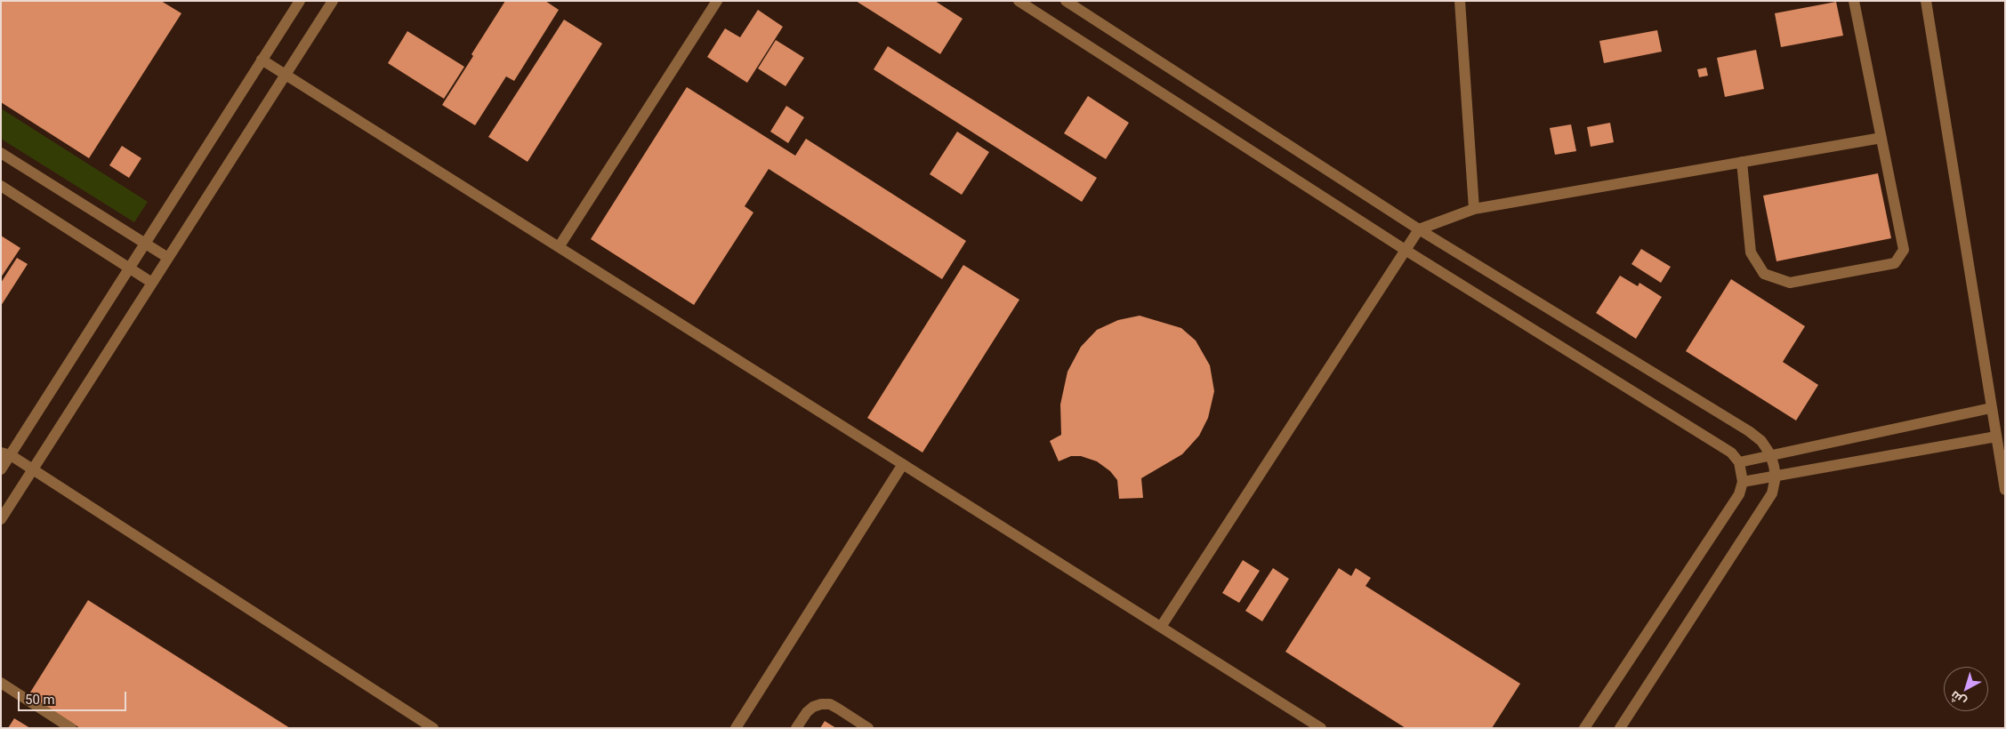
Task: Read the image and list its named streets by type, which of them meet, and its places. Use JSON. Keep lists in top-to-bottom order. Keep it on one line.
{"scale_bar":"50 m","north":"bottom left"}
